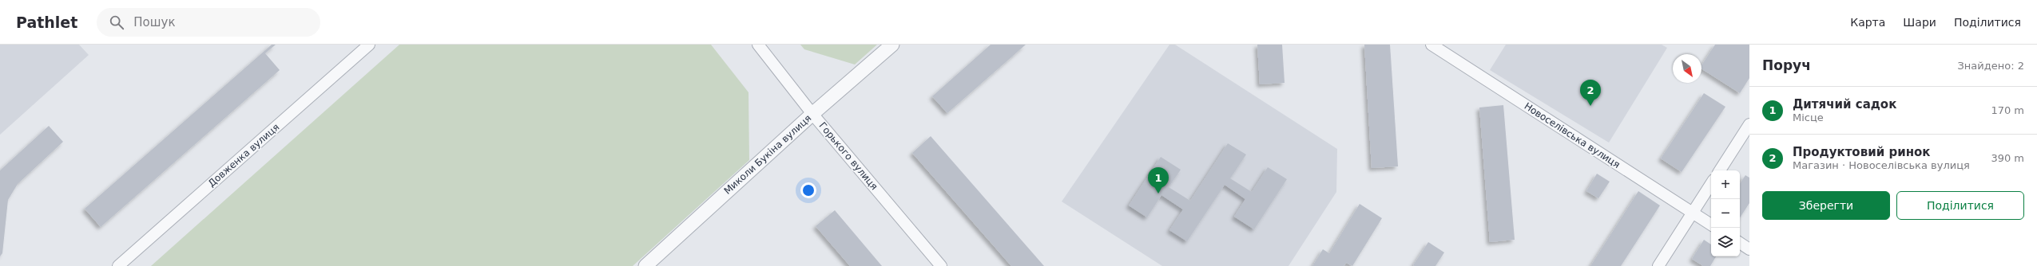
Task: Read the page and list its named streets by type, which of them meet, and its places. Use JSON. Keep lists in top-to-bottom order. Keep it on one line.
{"streets":{"street":["Новоселівська вулиця","Миколи Букіна вулиця","Довженка вулиця","Горького вулиця"]},"crossings":[["Миколи Букіна вулиця","Горького вулиця"]],"north":"bottom right","page":{"header":"Pathlet","search":"Пошук","nav":["Карта","Шари","Поділитися"],"heading":["Поруч","Знайдено: 2"],"pins":["2","1"],"list":[{"mark":"1","name":"Дитячий садок","note":"Місце","value":"170 m"},{"mark":"2","name":"Продуктовий ринок","note":"Магазин · Новоселівська вулиця","value":"390 m"}],"map_buttons":["+","−"],"buttons":["Зберегти","Поділитися"]}}
